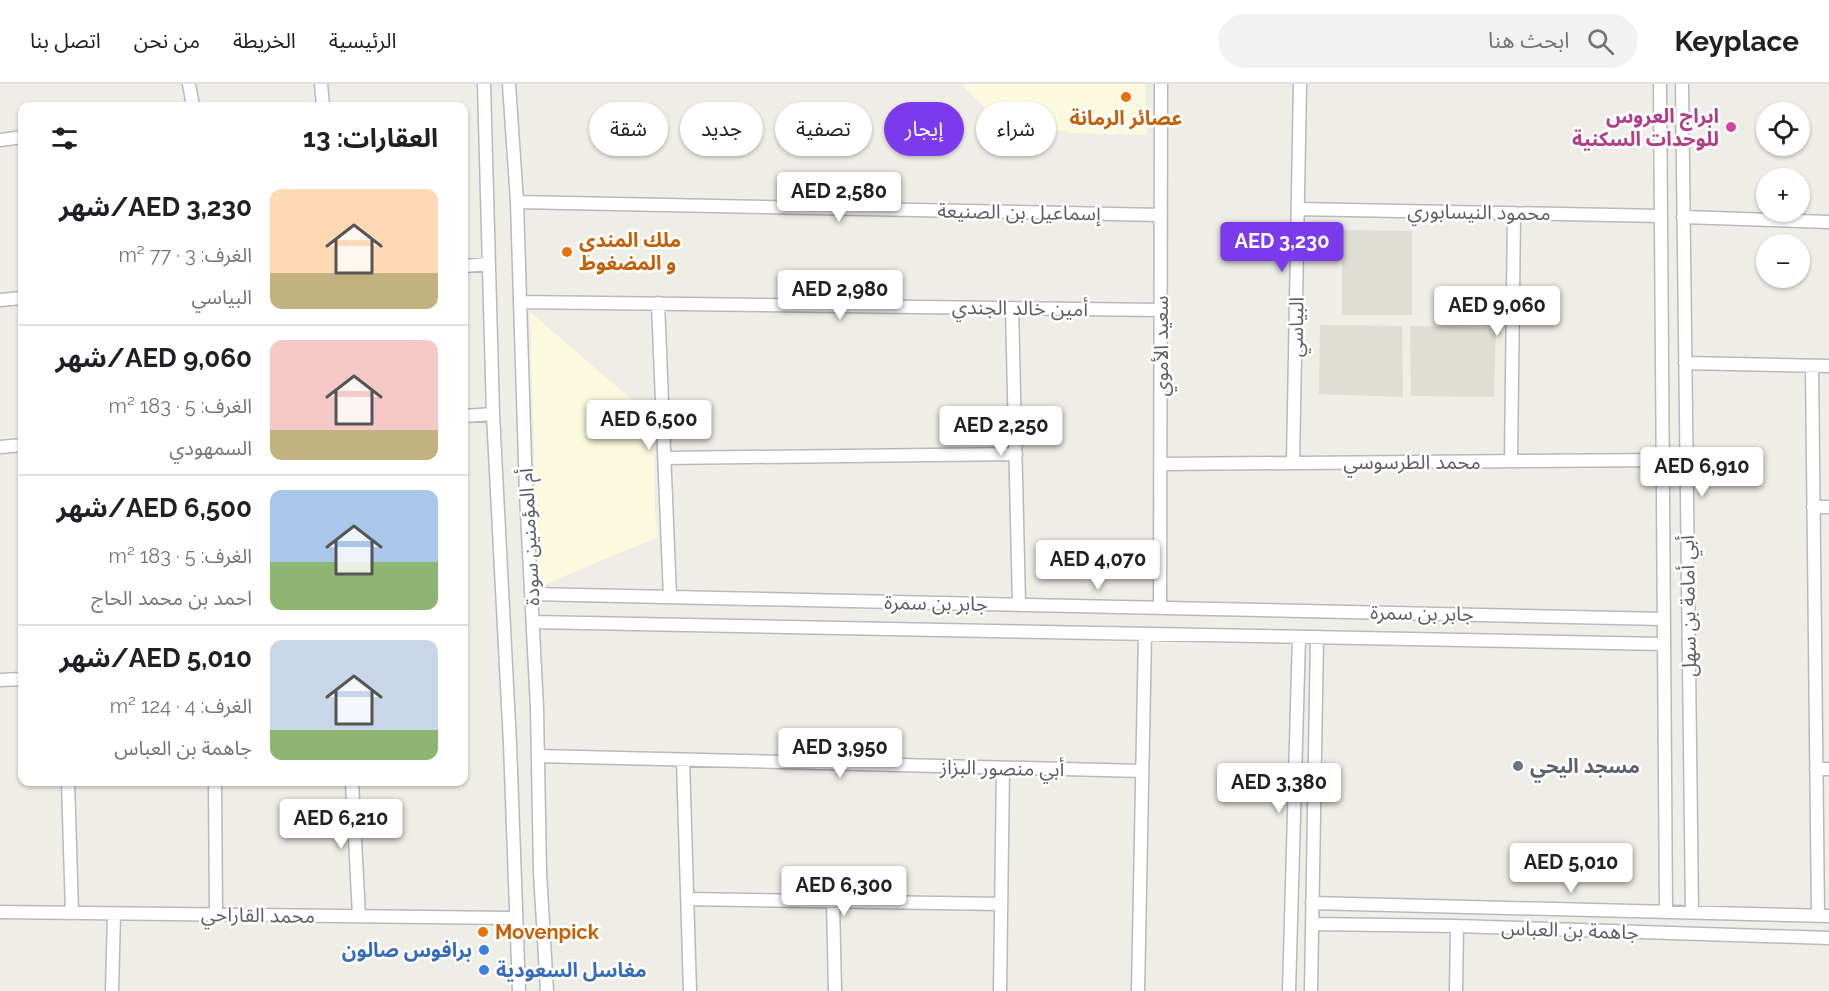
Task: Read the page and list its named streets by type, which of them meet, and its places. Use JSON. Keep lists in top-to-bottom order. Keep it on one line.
{"streets":{"street":["إسماعيل بن الصنيعة","محمود النيسابوري","أمين خالد الجندي","البياسي","سعيد الأموي","محمد الطرسوسي","أم المؤمنين سودة","جابر بن سمرة","أبي أمامة بن سهل","أبي منصور البزاز","محمد القاراحي","جاهمة بن العباس"]},"crossings":[["إسماعيل بن الصنيعة","سعيد الأموي"],["إسماعيل بن الصنيعة","أم المؤمنين سودة"],["محمود النيسابوري","البياسي"],["محمود النيسابوري","أبي أمامة بن سهل"],["أمين خالد الجندي","سعيد الأموي"],["أمين خالد الجندي","أم المؤمنين سودة"],["البياسي","محمد الطرسوسي"],["سعيد الأموي","محمد الطرسوسي"],["سعيد الأموي","جابر بن سمرة"],["محمد الطرسوسي","أبي أمامة بن سهل"],["أم المؤمنين سودة","جابر بن سمرة"],["أم المؤمنين سودة","أبي منصور البزاز"],["أم المؤمنين سودة","محمد القاراحي"],["جابر بن سمرة","أبي أمامة بن سهل"],["أبي أمامة بن سهل","جاهمة بن العباس"]],"places":["عصائر الرمانة","ابراج العروس للوحدات السكنية","ملك المندي و المضغوط","مسجد اليحي","Movenpick","برافوس صالون","مغاسل السعودية"],"page":{"header":"Keyplace","search":"ابحث هنا","nav":["الرئيسية","الخريطة","من نحن","اتصل بنا"],"map_buttons":["+","−"],"chip":["شراء","إيجار","تصفية","جديد","شقة"],"heading":"العقارات: 13","price":["AED 2,580","AED 3,230","AED 2,980","AED 9,060","AED 6,500","AED 2,250","AED 6,910","AED 4,070","AED 3,950","AED 3,380","AED 6,210","AED 5,010","AED 6,300"],"list":[{"name":"AED 3,230/شهر","note":"الغرف: 3 · 77 m² · البياسي"},{"name":"AED 9,060/شهر","note":"الغرف: 5 · 183 m² · السمهودي"},{"name":"AED 6,500/شهر","note":"الغرف: 5 · 183 m² · احمد بن محمد الحاج"},{"name":"AED 5,010/شهر","note":"الغرف: 4 · 124 m² · جاهمة بن العباس"}]}}
